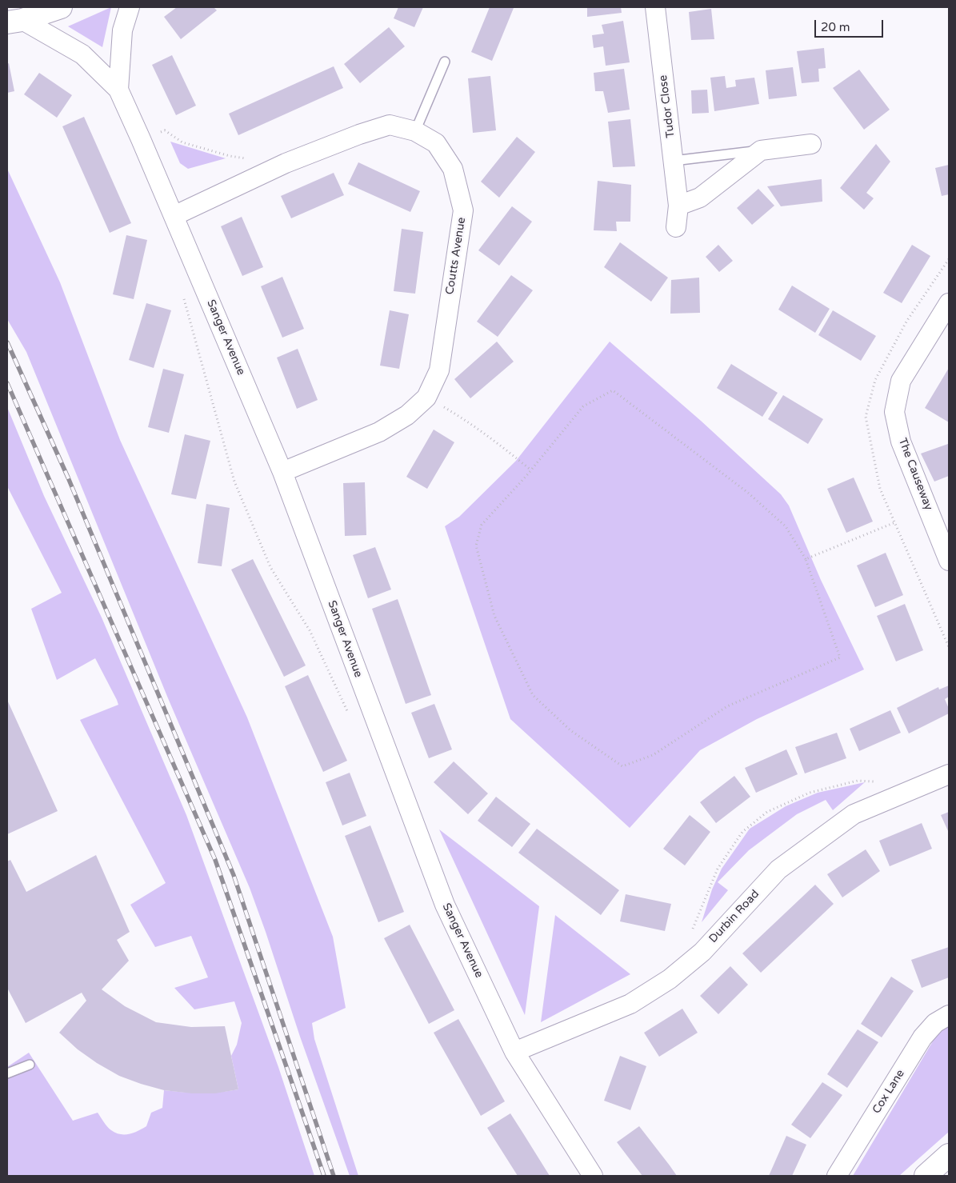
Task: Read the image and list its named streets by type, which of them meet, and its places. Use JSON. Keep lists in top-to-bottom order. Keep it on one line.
{"streets":{"street":["Tudor Close","Coutts Avenue","Sanger Avenue","The Causeway","Durbin Road","Cox Lane"]},"crossings":[["Coutts Avenue","Sanger Avenue"],["Sanger Avenue","Durbin Road"]],"scale_bar":"20 m"}
